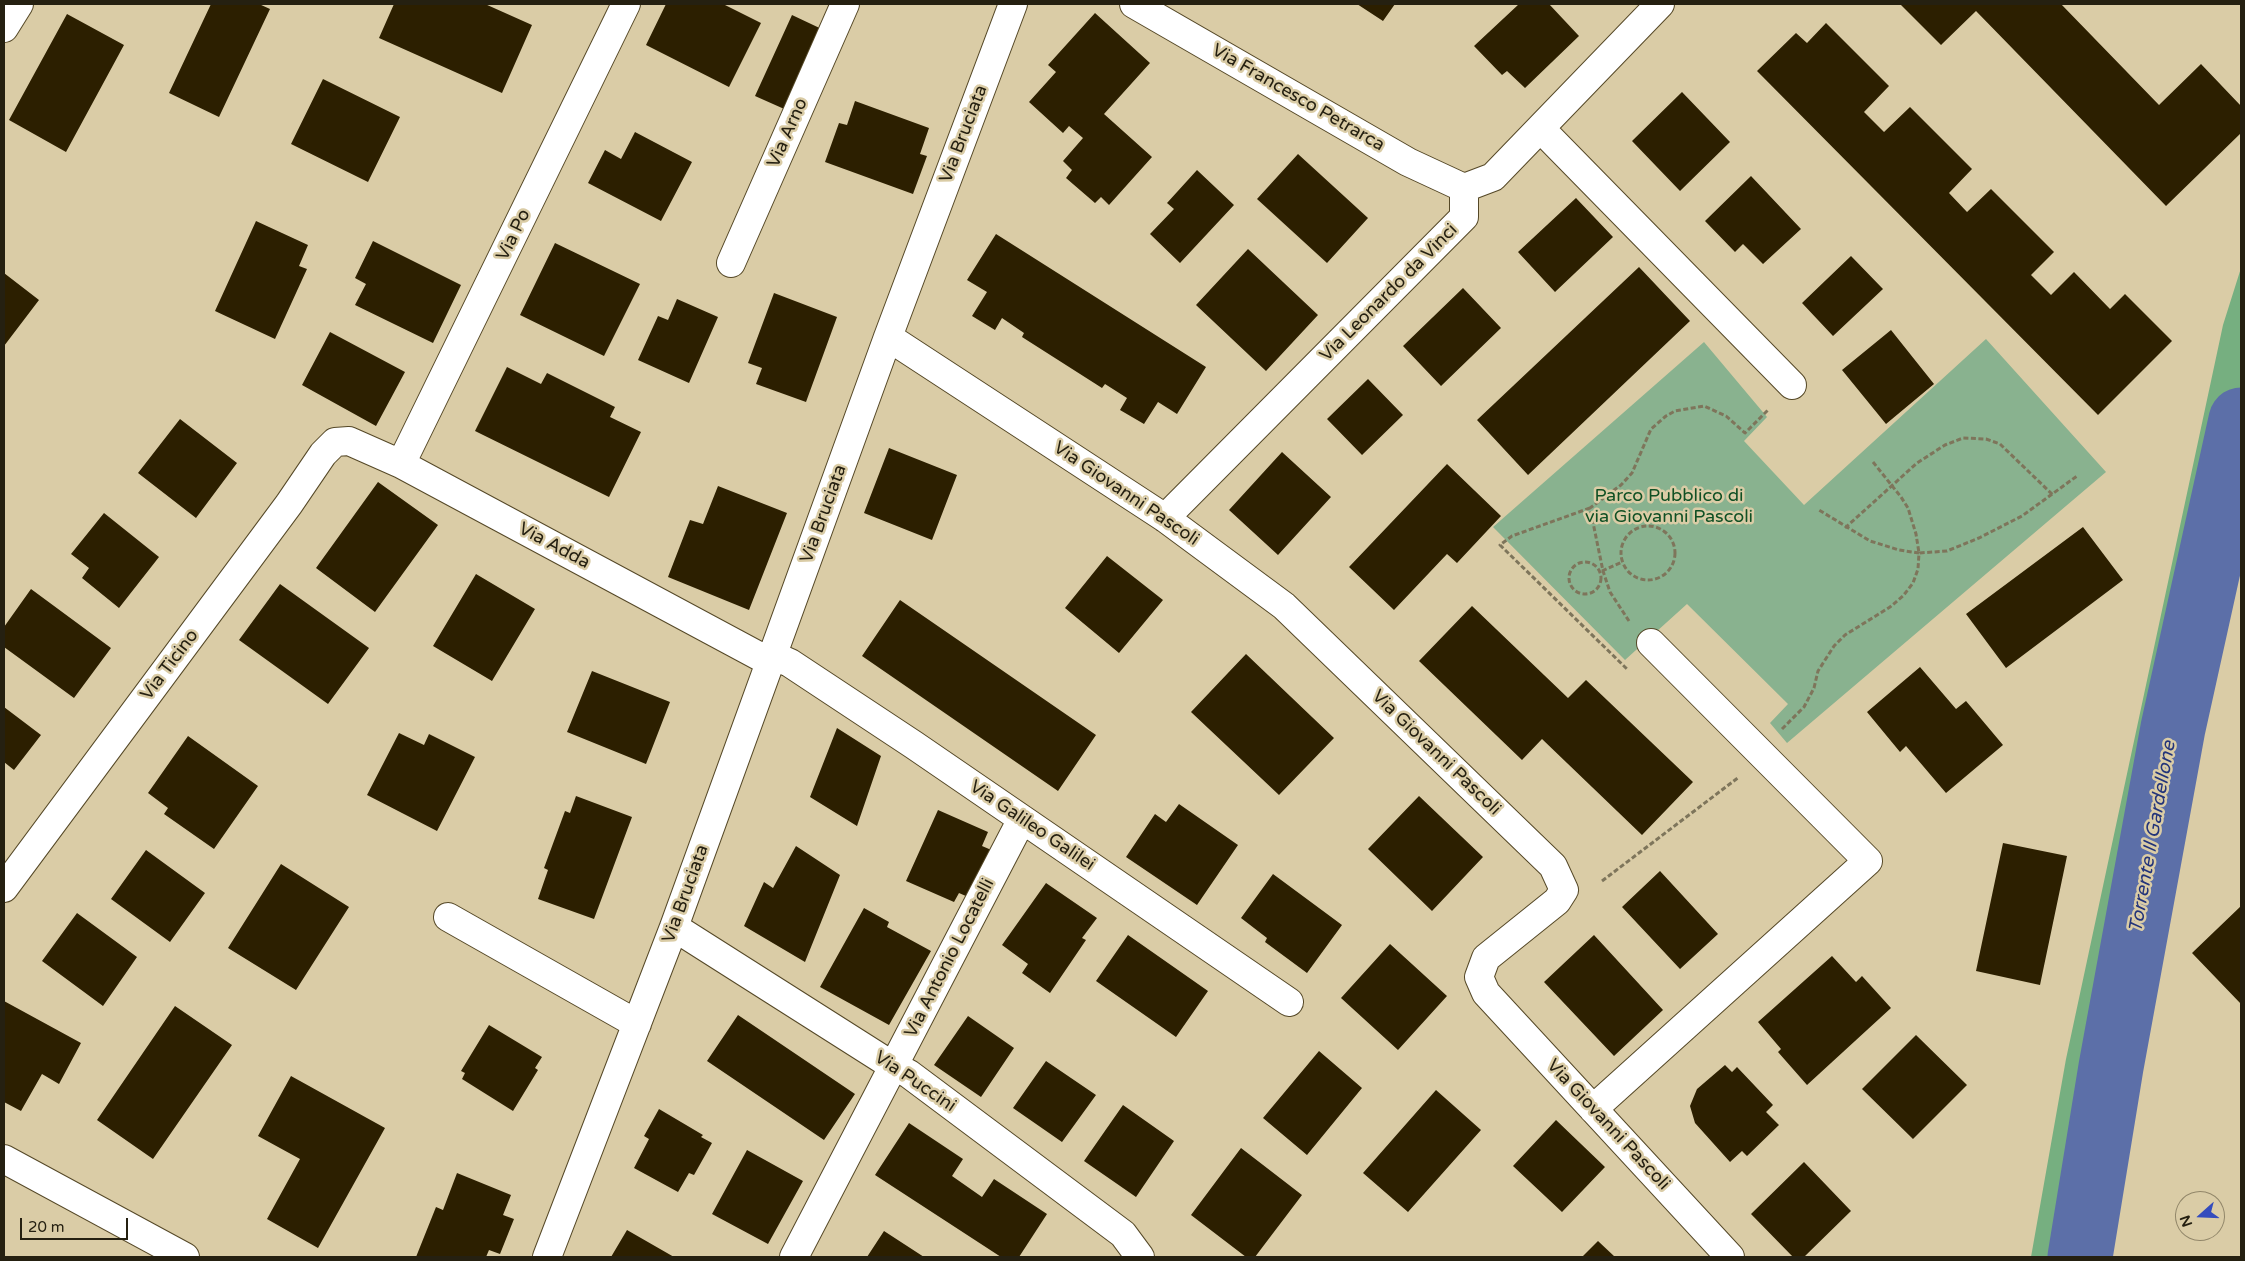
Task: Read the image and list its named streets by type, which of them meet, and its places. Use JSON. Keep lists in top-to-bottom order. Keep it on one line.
{"streets":{"street":["Via Francesco Petrarca","Via Arno","Via Bruciata","Via Po","Via Leonardo da Vinci","Via Giovanni Pascoli","Via Adda","Via Ticino","Via Galileo Galilei","Via Antonio Locatelli","Via Puccini"]},"crossings":[["Via Francesco Petrarca","Via Leonardo da Vinci"],["Via Bruciata","Via Giovanni Pascoli"],["Via Bruciata","Via Adda"],["Via Bruciata","Via Galileo Galilei"],["Via Bruciata","Via Puccini"],["Via Po","Via Adda"],["Via Leonardo da Vinci","Via Giovanni Pascoli"],["Via Adda","Via Ticino"],["Via Adda","Via Galileo Galilei"],["Via Galileo Galilei","Via Antonio Locatelli"],["Via Antonio Locatelli","Via Puccini"]],"water":["Torrente Il Gardellone"],"parks":["Parco Pubblico di via Giovanni Pascoli"],"scale_bar":"20 m","north":"left"}
